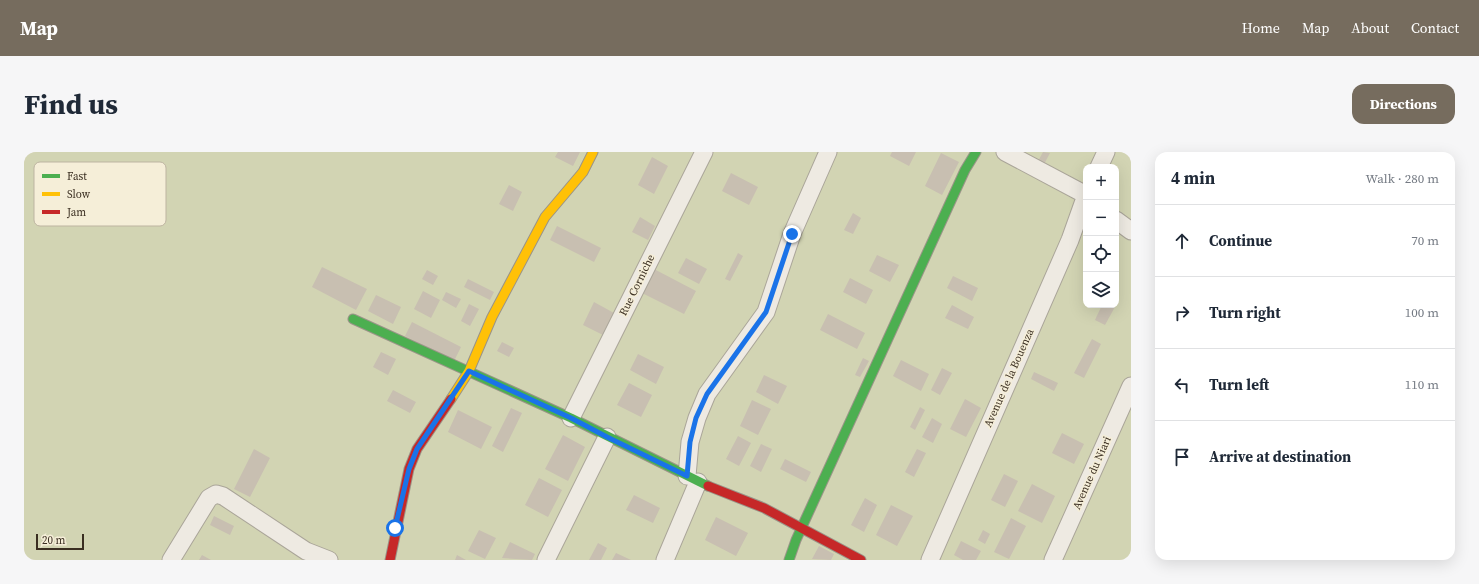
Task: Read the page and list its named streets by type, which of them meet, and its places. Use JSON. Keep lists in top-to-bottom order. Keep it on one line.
{"streets":{"street":["Rue Corniche","Avenue de la Bouenza","Avenue du Niari"]},"legend":["Fast","Slow","Jam"],"scale_bar":"20 m","page":{"header":"Map","nav":["Home","Map","About","Contact"],"buttons":"Directions","title":"Find us","heading":["4 min","Walk · 280 m"],"map_buttons":["+","−"],"list":[["Continue","70 m"],["Turn right","100 m"],["Turn left","110 m"],"Arrive at destination"],"scale":"20 m"}}
